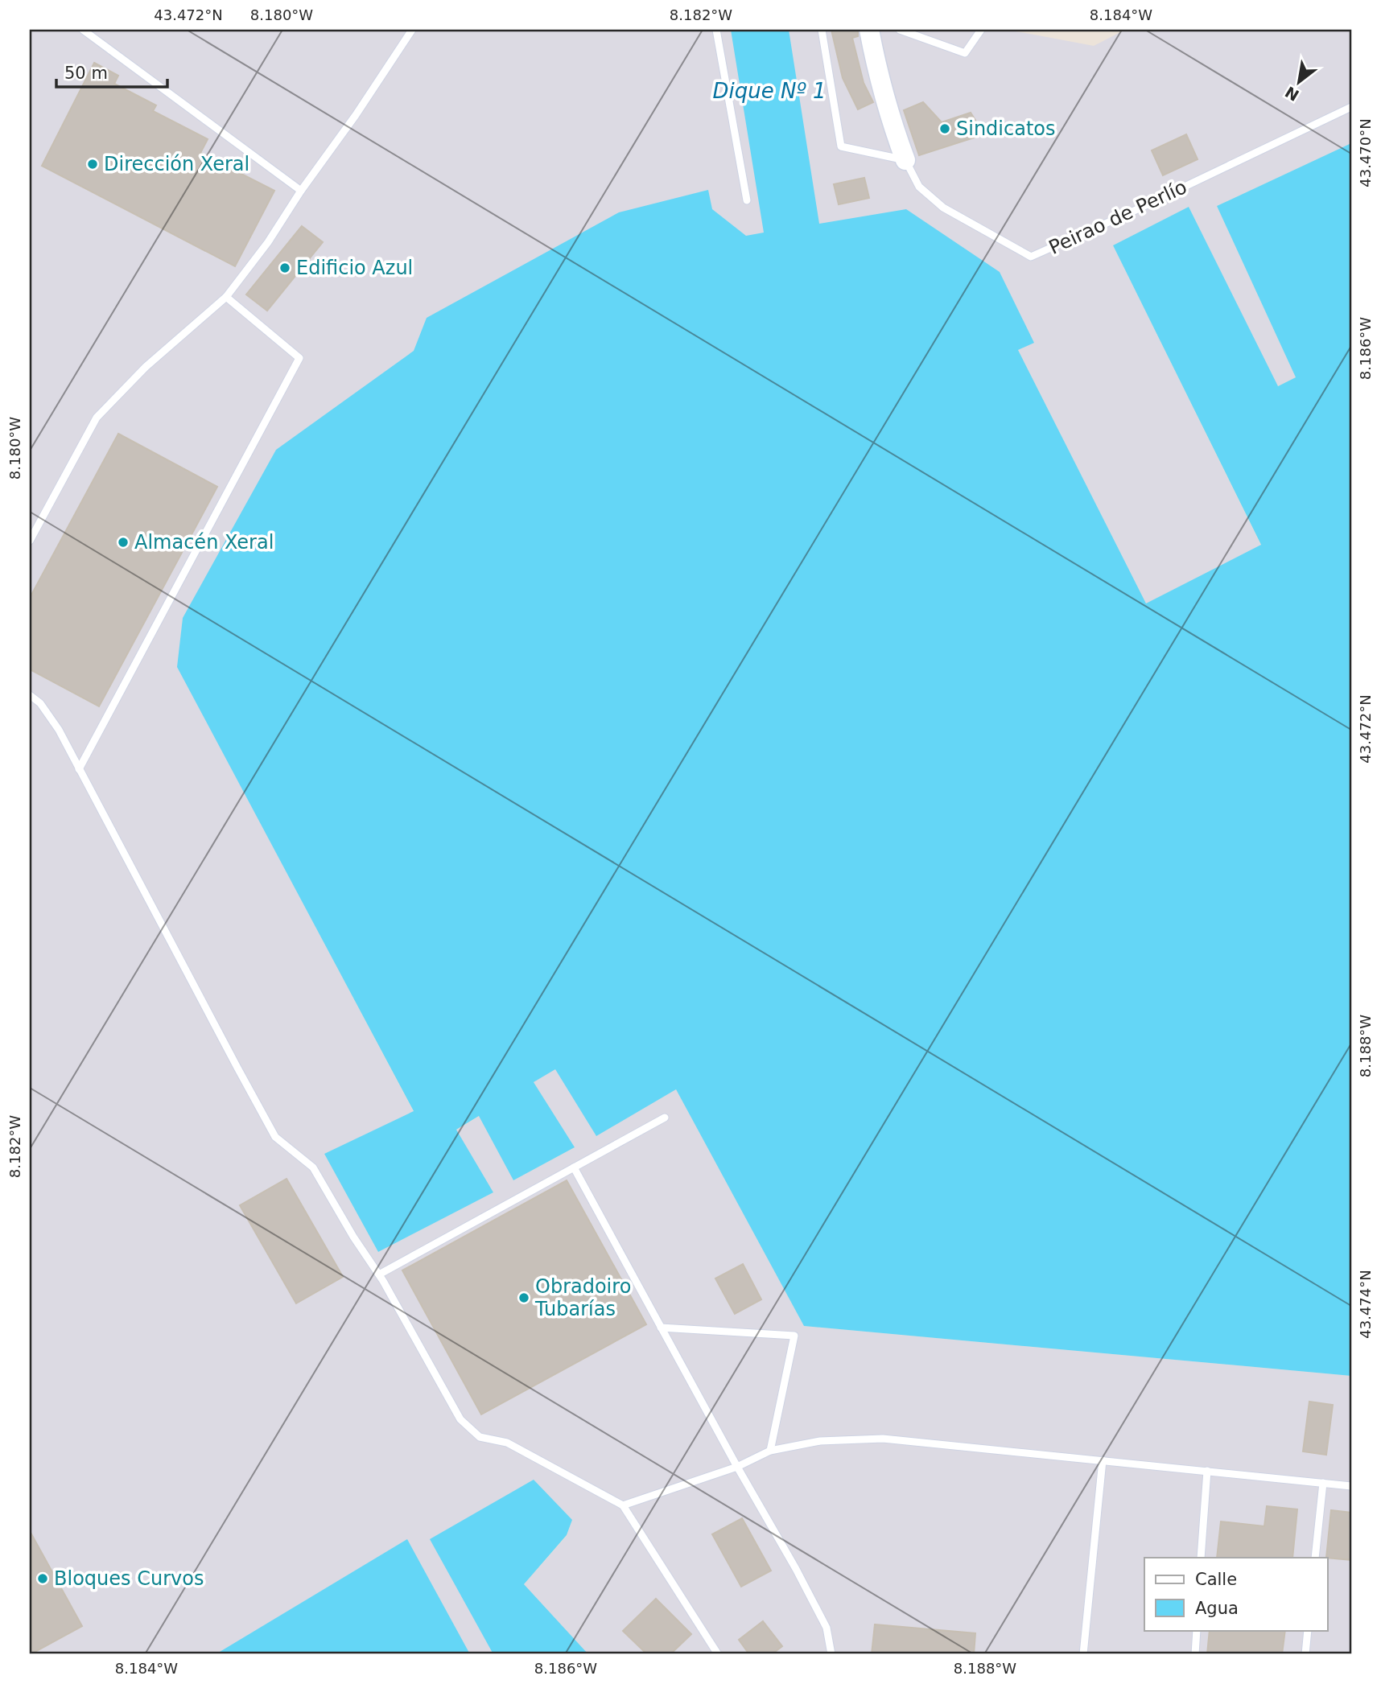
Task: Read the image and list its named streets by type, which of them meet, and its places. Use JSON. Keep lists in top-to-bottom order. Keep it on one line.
{"streets":{"lane":["Peirao de Perlío"]},"water":["Dique Nº 1"],"places":["Sindicatos","Dirección Xeral","Edificio Azul","Almacén Xeral","Obradoiro Tubarías","Bloques Curvos"],"legend":["Calle","Agua"],"scale_bar":"50 m","north":"bottom left","coordinates":["43.472°N","8.180°W","8.182°W","8.184°W","43.470°N","8.186°W","8.188°W","43.474°N"]}
